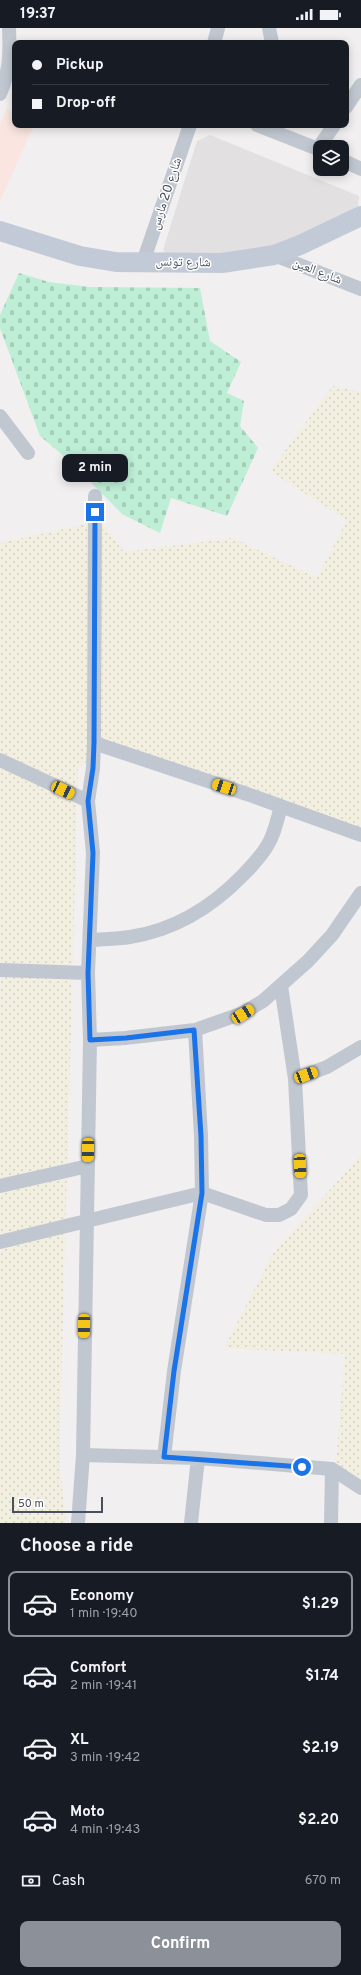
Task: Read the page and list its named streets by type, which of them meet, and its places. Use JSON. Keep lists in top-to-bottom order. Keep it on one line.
{"streets":{"street":["شارع 20 مارس","شارع تونس","شارع العين"]},"crossings":[["شارع 20 مارس","شارع تونس"],["شارع تونس","شارع العين"]],"scale_bar":"50 m","page":{"status":"19:37","banner":["Pickup","Drop-off"],"bubble":"2 min","scale":"50 m","heading":"Choose a ride","list":[{"name":"Economy","note":"1 min · 19:40","value":"$1.29"},{"name":"Comfort","note":"2 min · 19:41","value":"$1.74"},{"name":"XL","note":"3 min · 19:42","value":"$2.19"},{"name":"Moto","note":"4 min · 19:43","value":"$2.20"}],"pay":["Cash","670 m"],"buttons":"Confirm"}}
